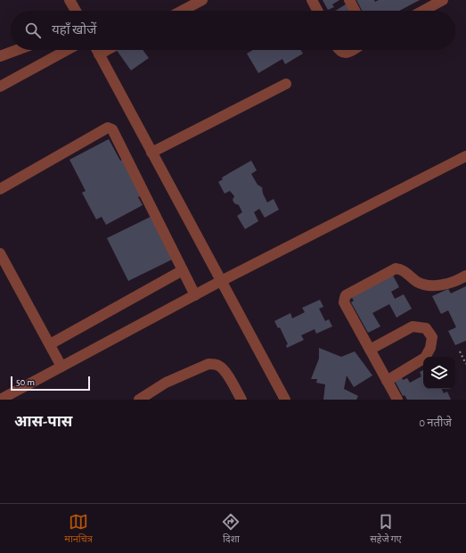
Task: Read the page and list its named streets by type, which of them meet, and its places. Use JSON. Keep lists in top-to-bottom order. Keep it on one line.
{"scale_bar":"50 m","page":{"search":"यहाँ खोजें","scale":"50 m","heading":["आस-पास","0 नतीजे"],"nav":["मानचित्र","दिशा","सहेजे गए"]}}
